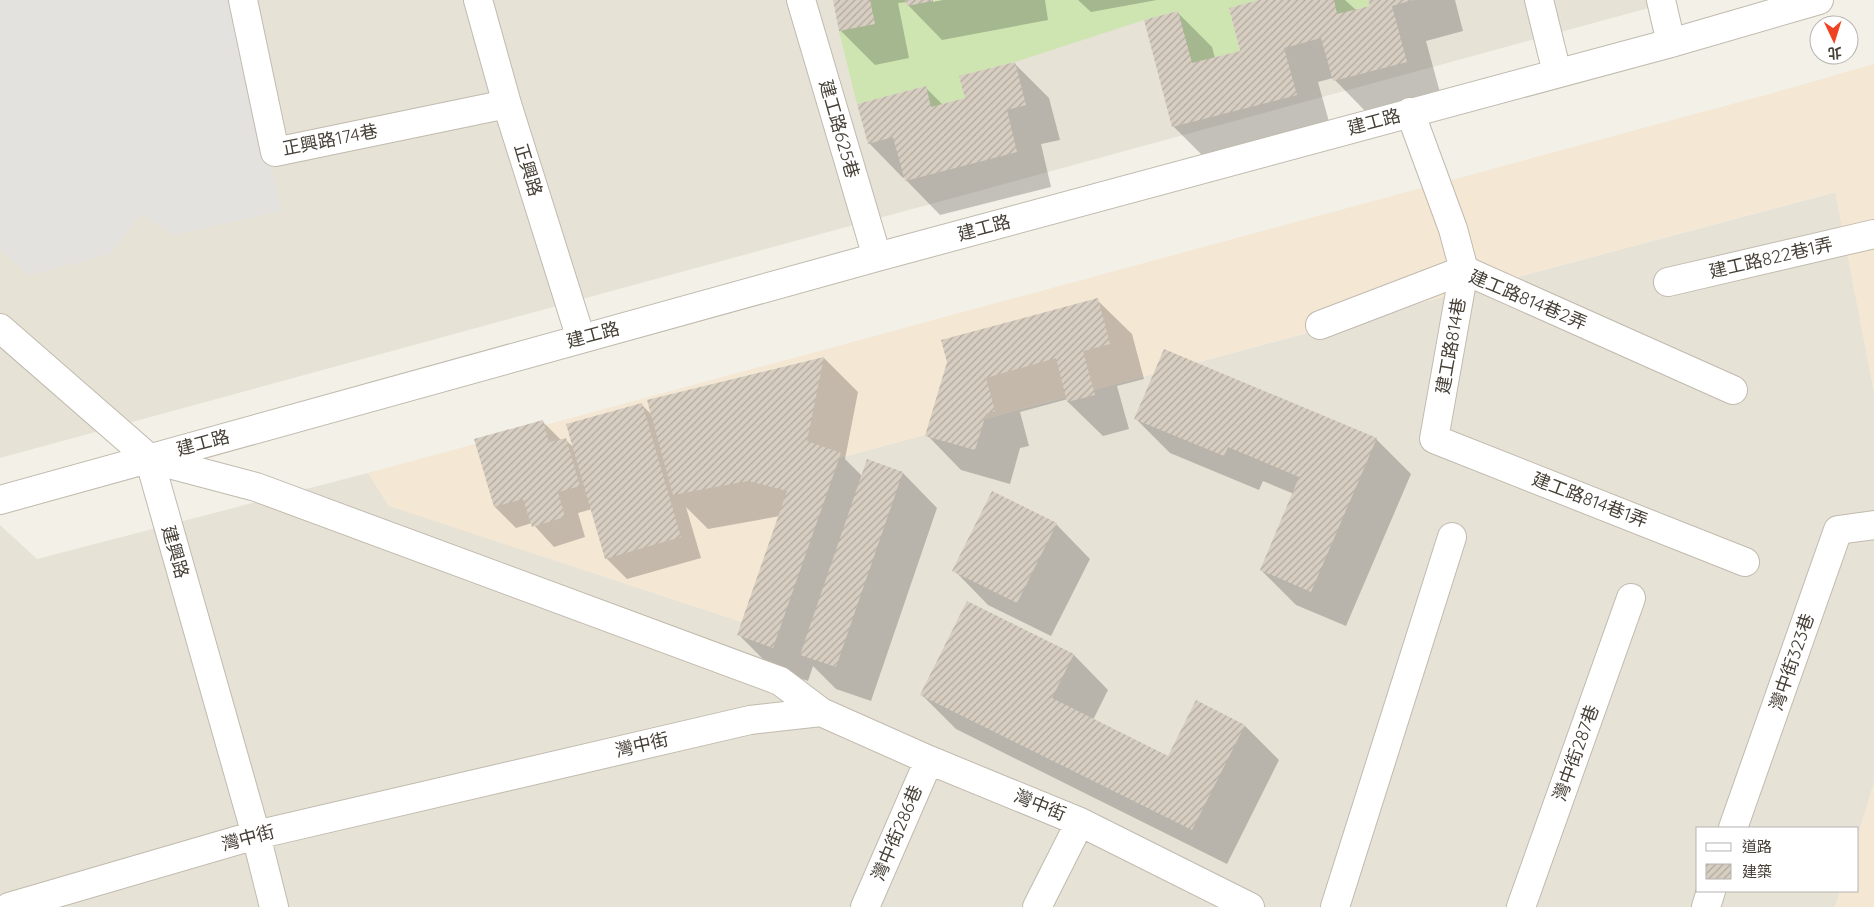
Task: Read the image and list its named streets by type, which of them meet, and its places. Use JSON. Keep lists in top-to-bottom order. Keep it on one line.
{"streets":{"street":["建工路","建工路625巷","正興路174巷","正興路","建工路822巷1弄","建工路814巷2弄","建工路814巷","建工路814巷1弄","建興路","灣中街323巷","灣中街","灣中街287巷","灣中街286巷"]},"crossings":[["建工路","建工路625巷"],["建工路","正興路"],["建工路","建工路814巷"],["建工路","建興路"],["建工路","灣中街"],["正興路174巷","正興路"],["建工路814巷2弄","建工路814巷"],["建工路814巷","建工路814巷1弄"],["建興路","灣中街"],["灣中街","灣中街286巷"]],"legend":["道路","建築"],"north":"bottom"}
